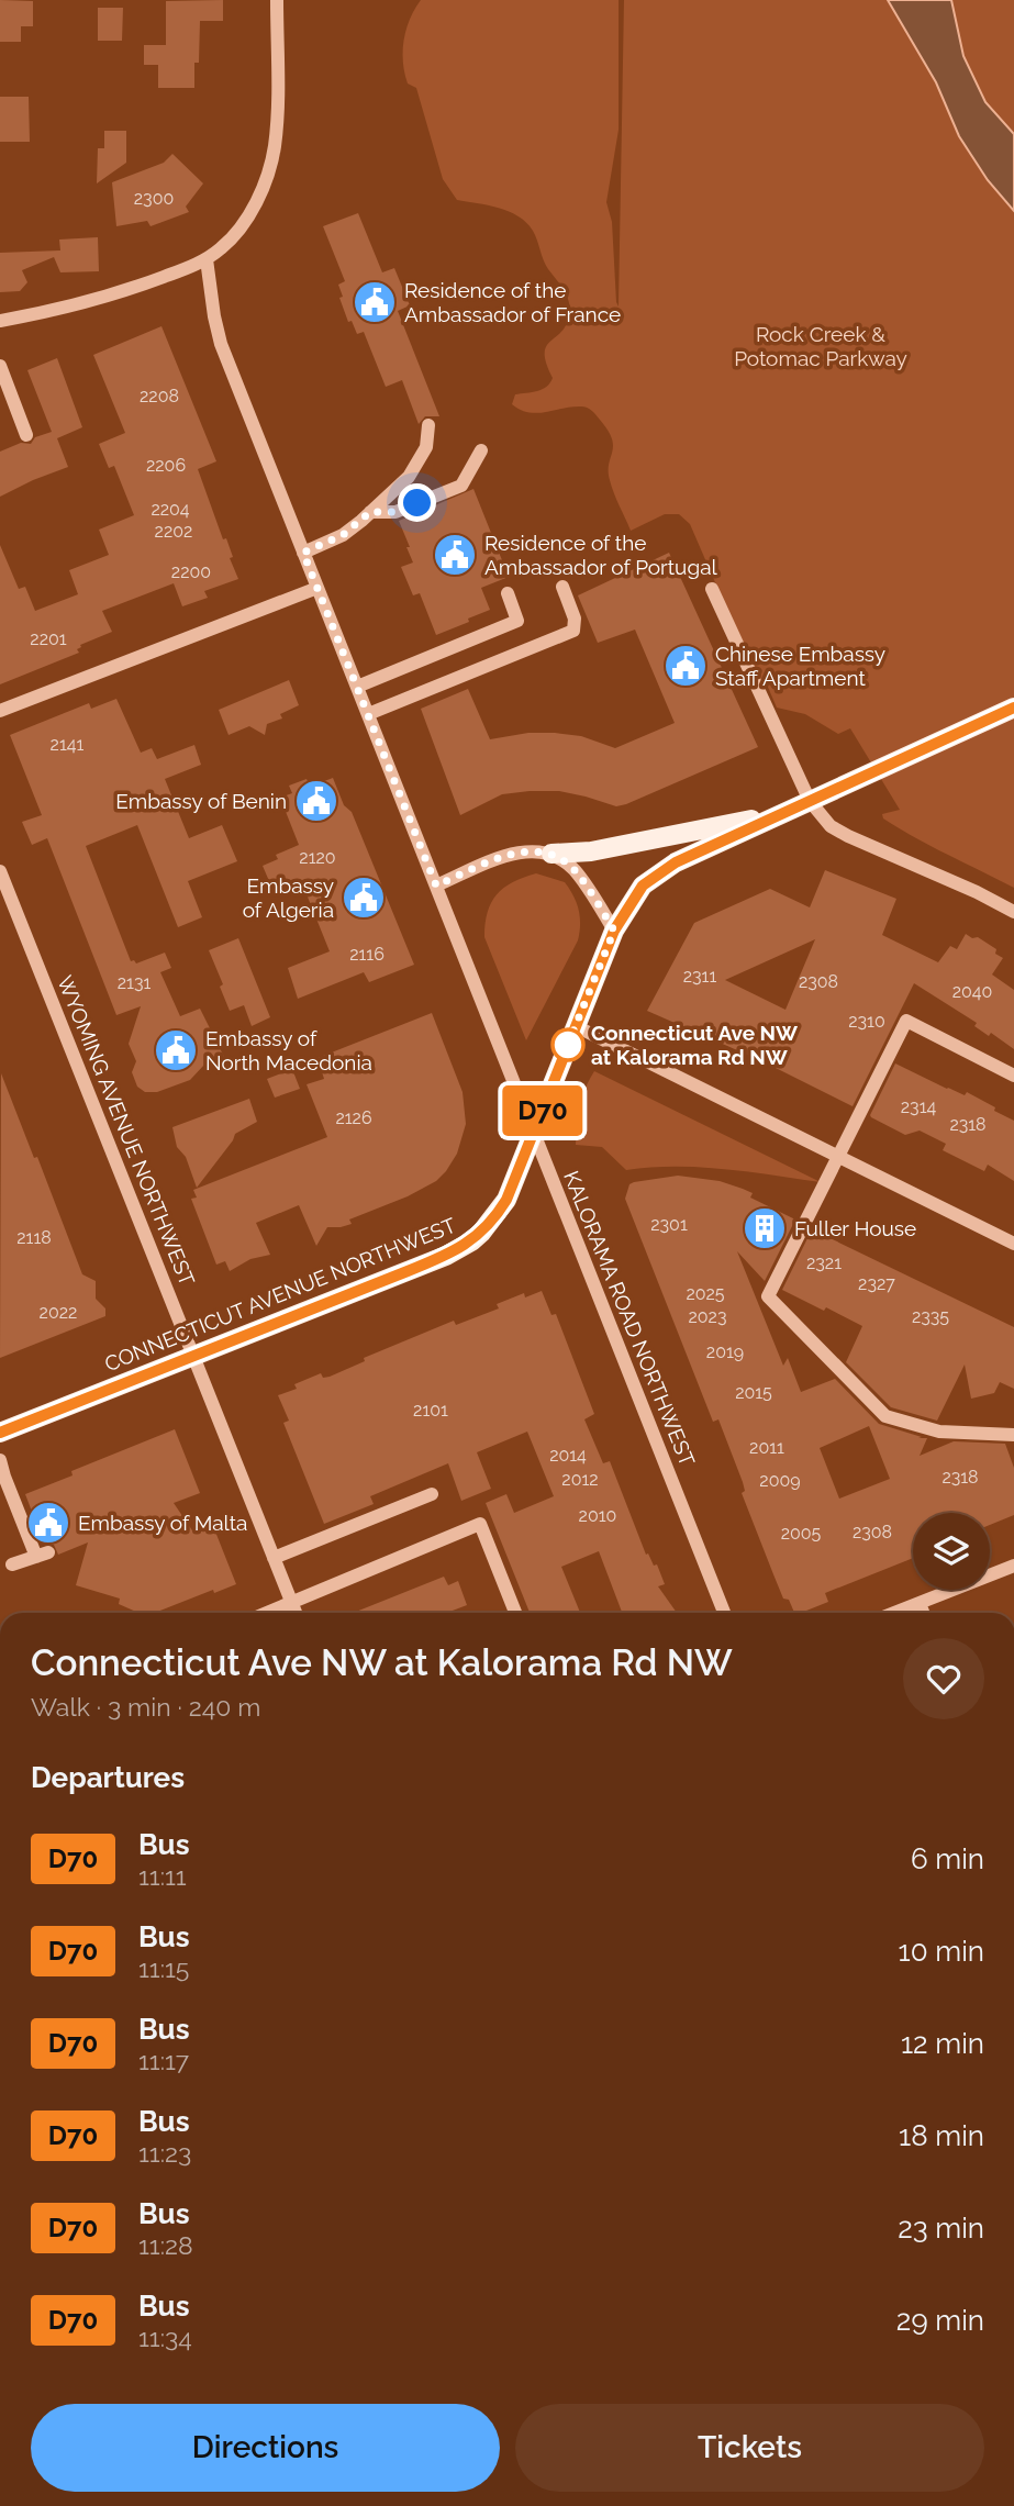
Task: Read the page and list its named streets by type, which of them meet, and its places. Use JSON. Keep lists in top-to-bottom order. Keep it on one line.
{"streets":{"main road":["CONNECTICUT AVENUE NORTHWEST"],"street":["WYOMING AVENUE NORTHWEST","KALORAMA ROAD NORTHWEST"]},"crossings":[["WYOMING AVENUE NORTHWEST","CONNECTICUT AVENUE NORTHWEST"],["CONNECTICUT AVENUE NORTHWEST","KALORAMA ROAD NORTHWEST"]],"parks":["Rock Creek & Potomac Parkway"],"places":{"public building":["Residence of the Ambassador of France","Residence of the Ambassador of Portugal","Chinese Embassy Staff Apartment","Embassy of Benin","Embassy of Algeria","Embassy of North Macedonia","Embassy of Malta"],"other":["Connecticut Ave NW at Kalorama Rd NW"],"building":["Fuller House"]},"lines":["bus line D70"],"house_numbers":["2300","2208","2206","2204","2202","2200","2201","2141","2120","2116","2311","2308","2131","2040","2310","2314","2126","2318","2301","2118","2321","2327","2025","2022","2023","2335","2019","2015","2101","2011","2014","2318","2012","2009","2010","2308","2005"],"page":{"on_map":"D70","heading":[["Connecticut Ave NW at Kalorama Rd NW","Walk · 3 min · 240 m"],"Departures"],"list":[{"mark":"D70","name":"Bus","note":"11:11","value":"6 min"},{"mark":"D70","name":"Bus","note":"11:15","value":"10 min"},{"mark":"D70","name":"Bus","note":"11:17","value":"12 min"},{"mark":"D70","name":"Bus","note":"11:23","value":"18 min"},{"mark":"D70","name":"Bus","note":"11:28","value":"23 min"},{"mark":"D70","name":"Bus","note":"11:34","value":"29 min"}],"buttons":["Directions","Tickets"]}}
